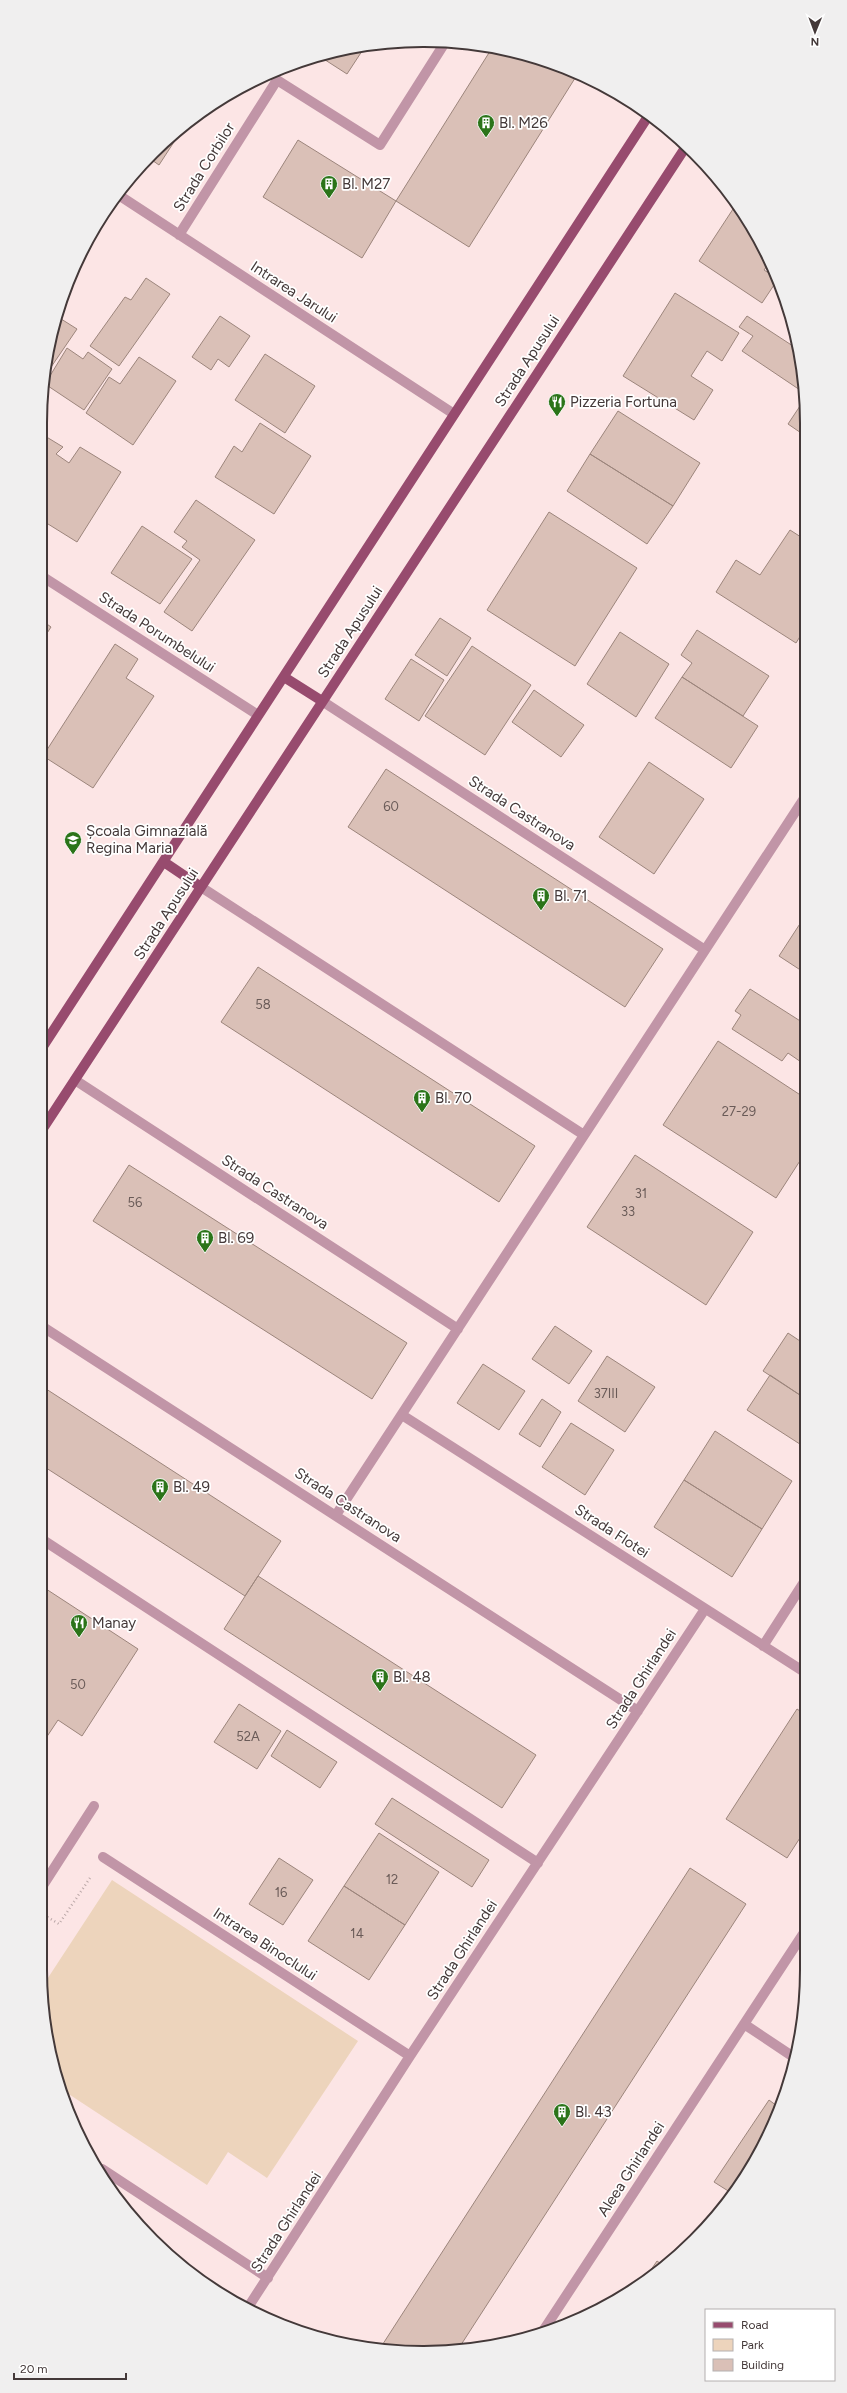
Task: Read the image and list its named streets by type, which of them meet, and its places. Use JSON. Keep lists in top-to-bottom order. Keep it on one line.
{"streets":{"main road":["Strada Apusului"],"street":["Strada Corbilor","Intrarea Jarului","Strada Porumbelului","Strada Castranova","Strada Flotei","Strada Ghirlandei","Intrarea Binoclului","Aleea Ghirlandei"]},"crossings":[["Strada Corbilor","Intrarea Jarului"],["Intrarea Jarului","Strada Apusului"],["Strada Apusului","Strada Porumbelului"],["Strada Apusului","Strada Castranova"],["Strada Castranova","Strada Ghirlandei"],["Strada Flotei","Strada Ghirlandei"],["Strada Ghirlandei","Intrarea Binoclului"]],"places":{"building":["Bl. M26","Bl. M27","Bl. 71","Bl. 70","Bl. 69","Bl. 49","Bl. 48","Bl. 43"],"restaurant":["Pizzeria Fortuna","Manay"],"school or university":["Școala Gimnazială Regina Maria"]},"house_numbers":["60","58","27-29","31","56","33","37III","50","52A","12","16","14"],"legend":["Road","Park","Building"],"scale_bar":"20 m","north":"bottom"}
